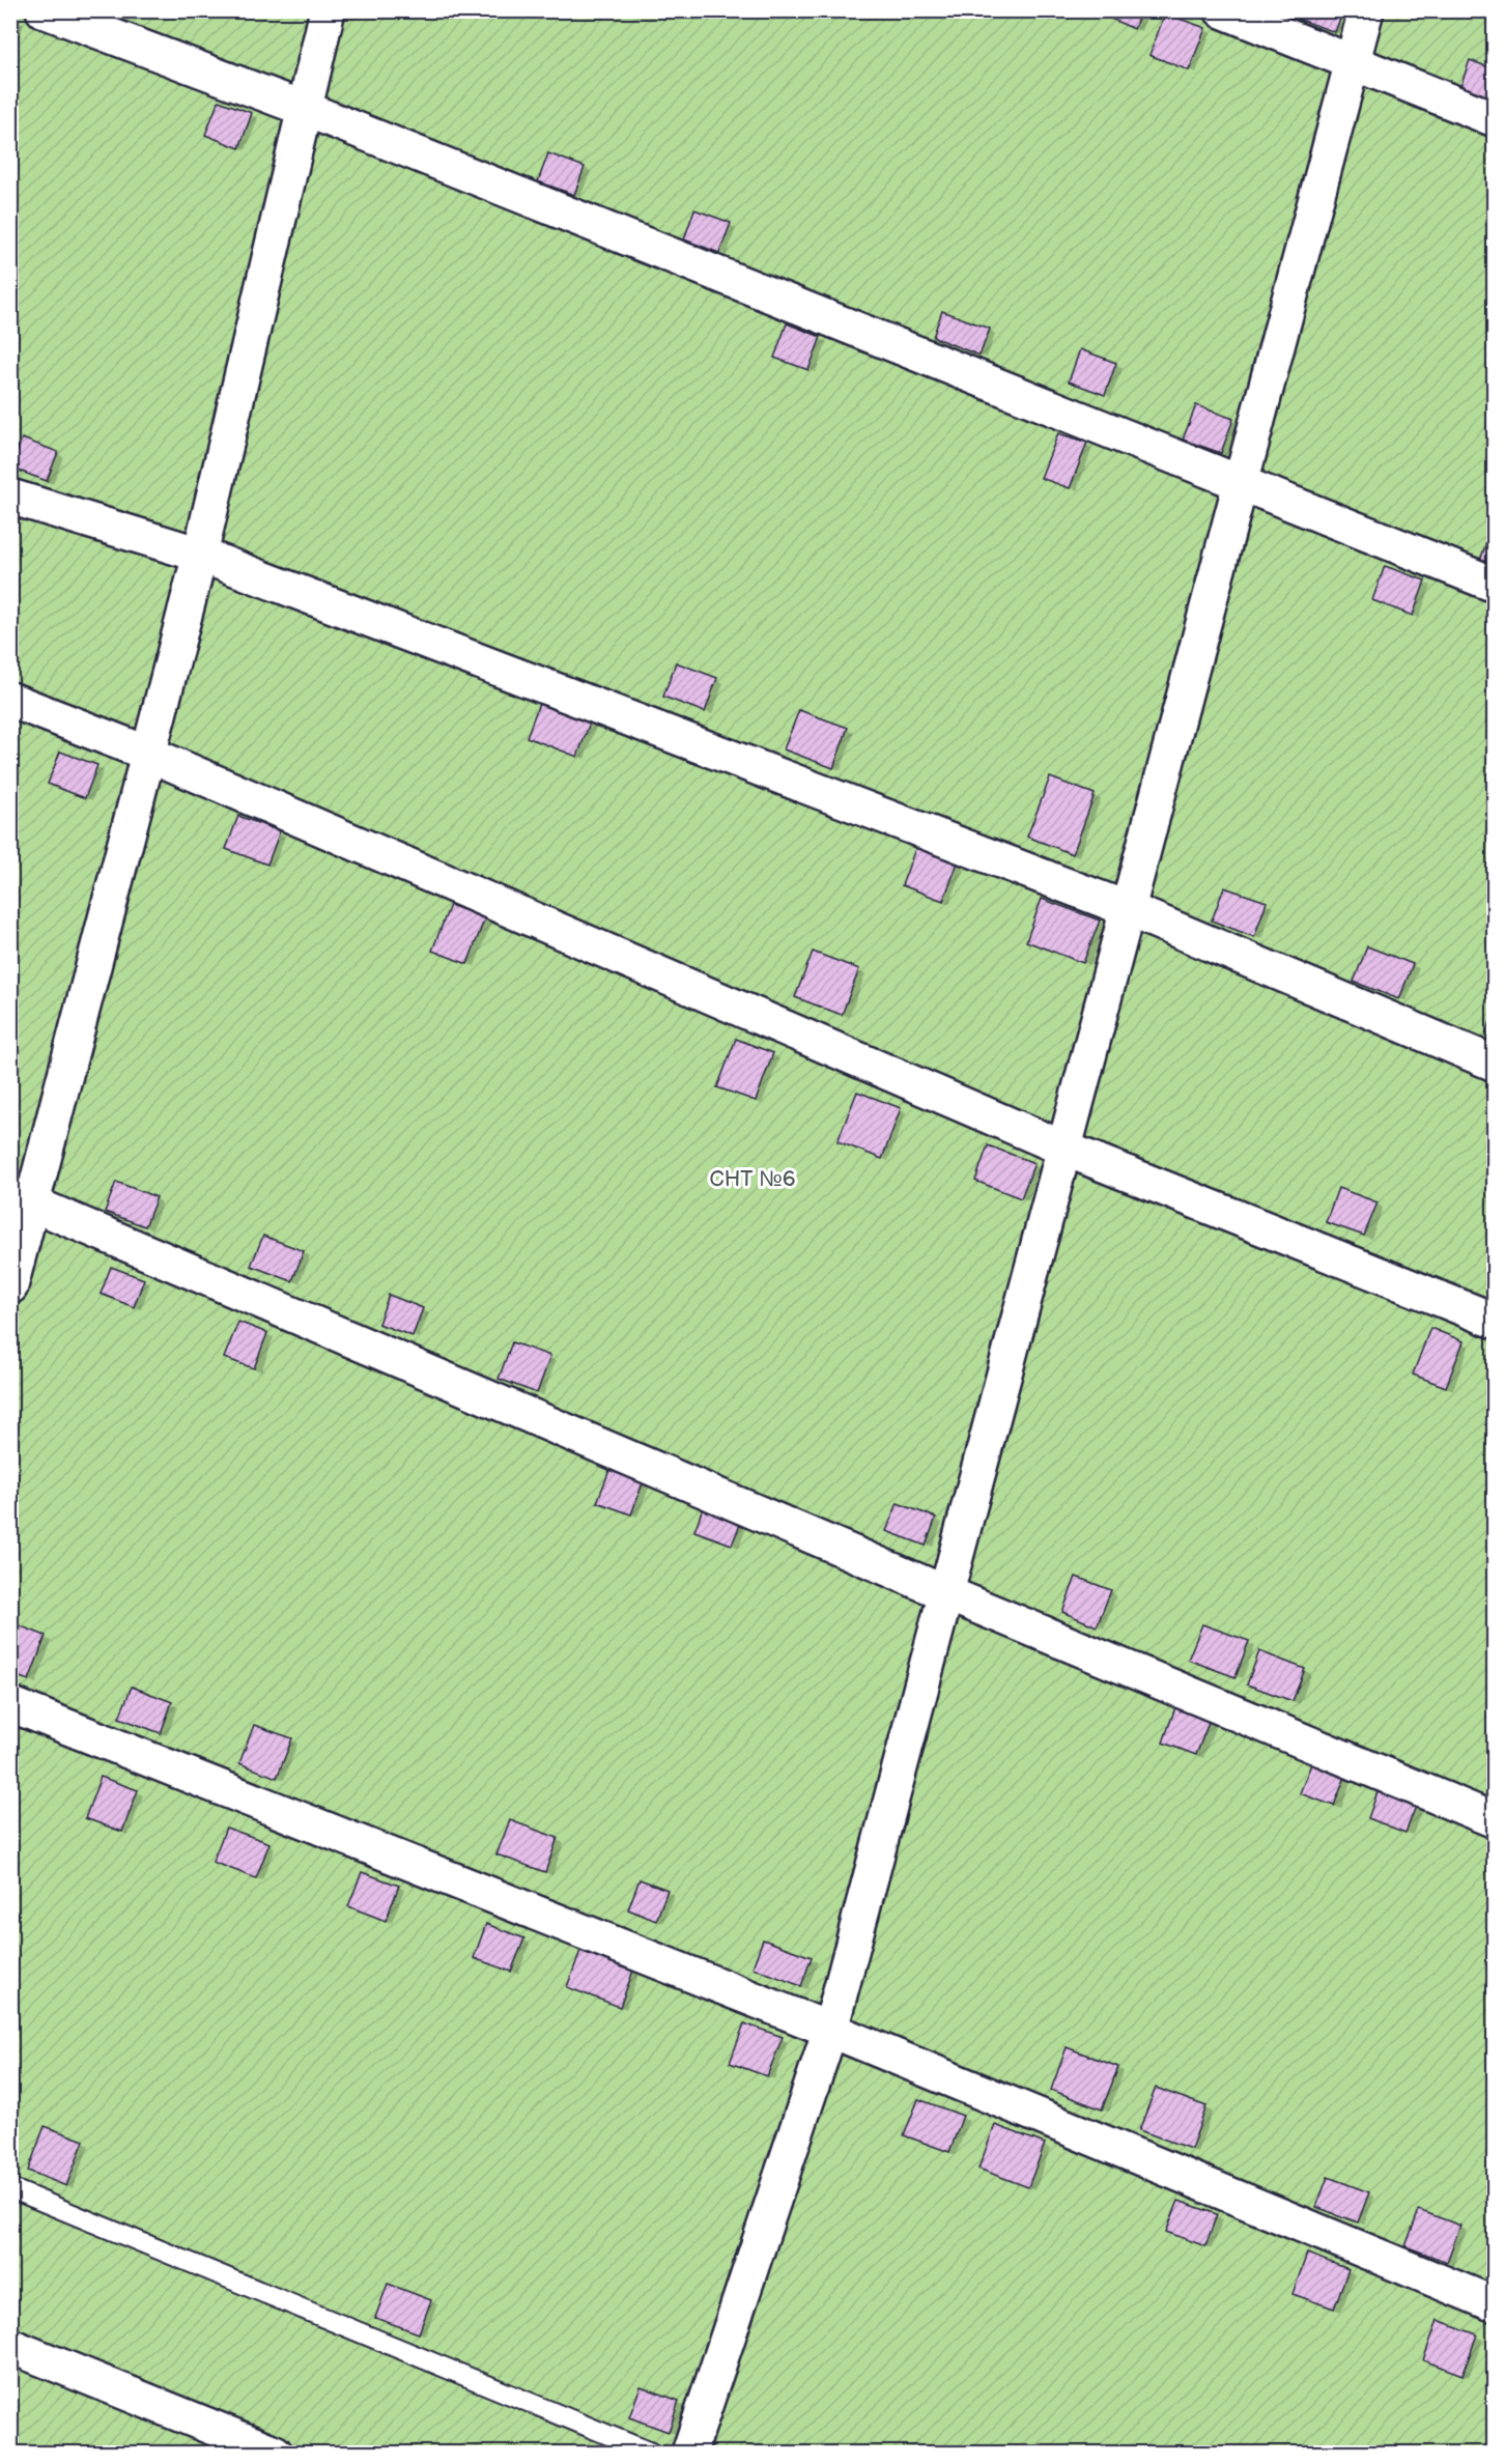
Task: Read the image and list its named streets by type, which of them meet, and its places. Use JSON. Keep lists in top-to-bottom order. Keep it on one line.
{"parks":["СНТ №6"]}
